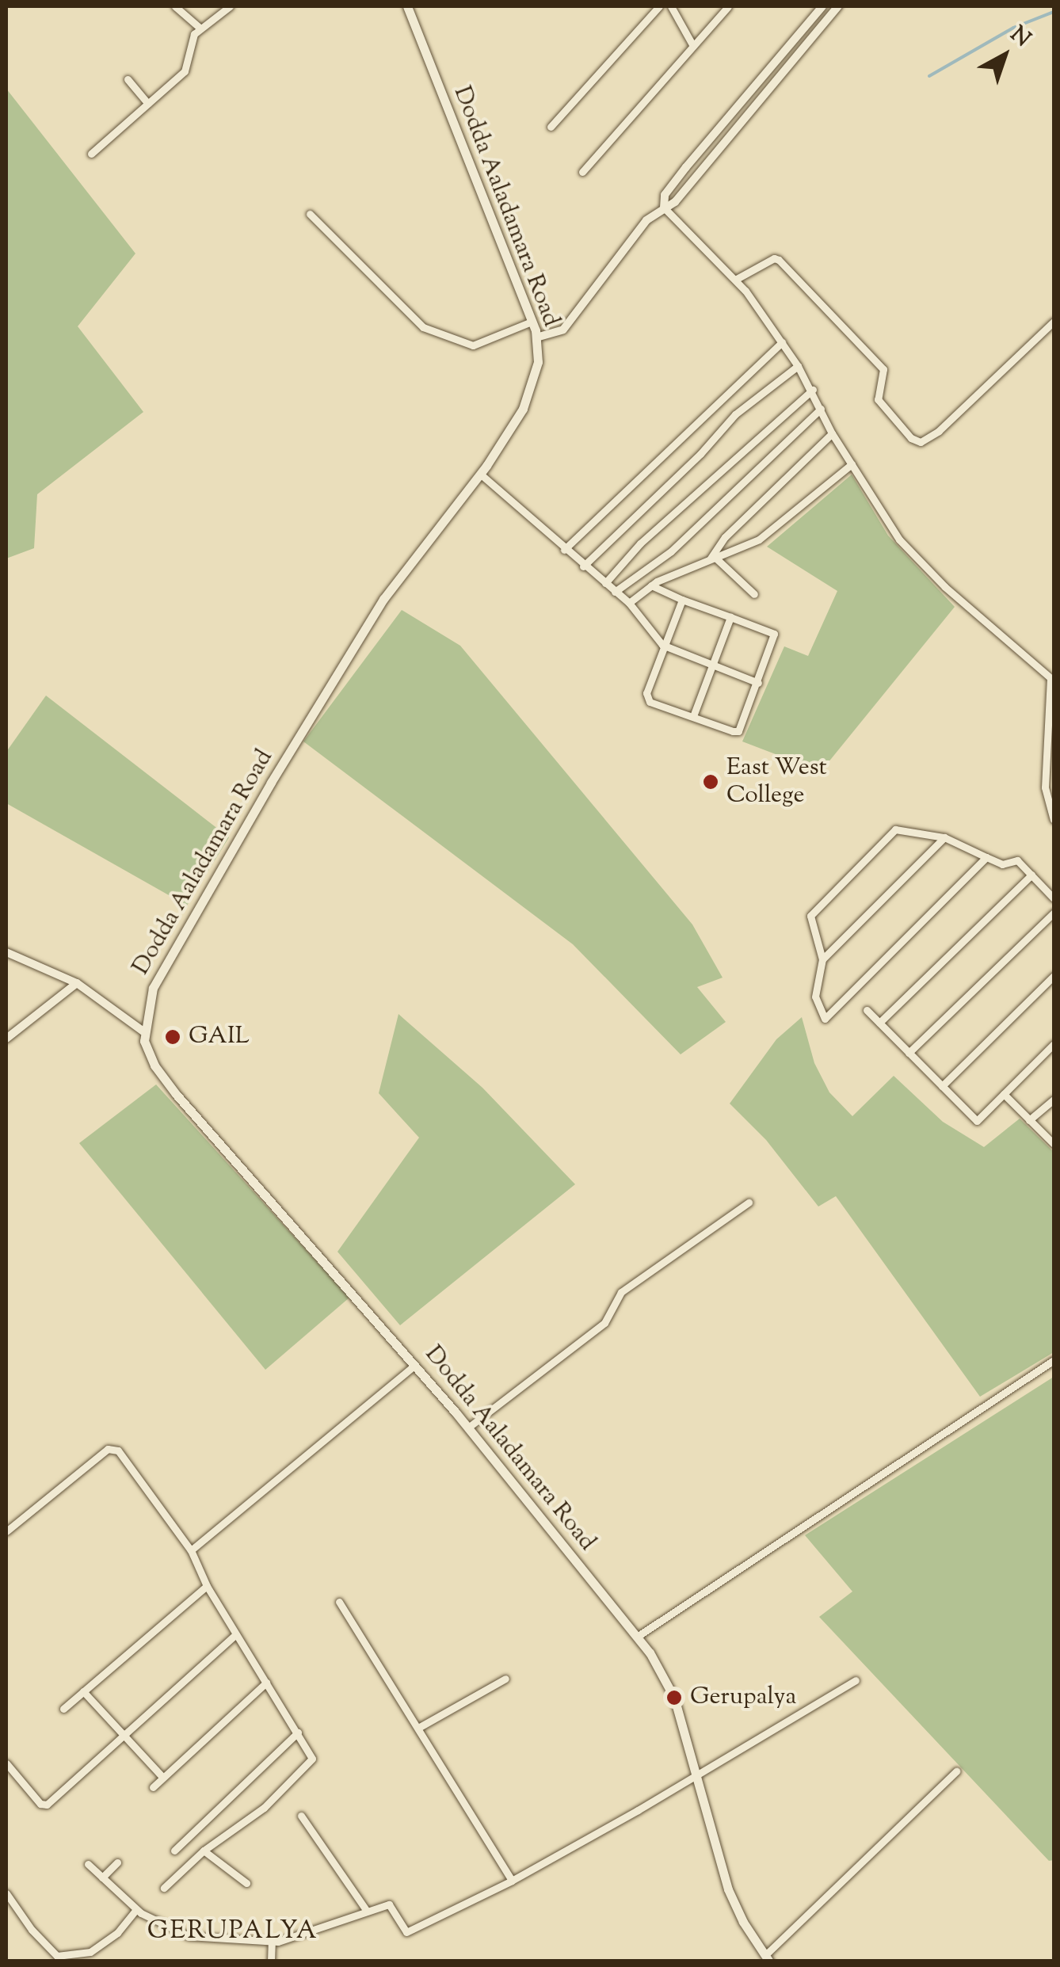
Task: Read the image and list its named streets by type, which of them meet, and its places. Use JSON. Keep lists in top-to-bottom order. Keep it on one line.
{"streets":{"main road":["Dodda Aaladamara Road"]},"districts":["GERUPALYA"],"places":["East West College","GAIL","Gerupalya"],"north":"top right"}
